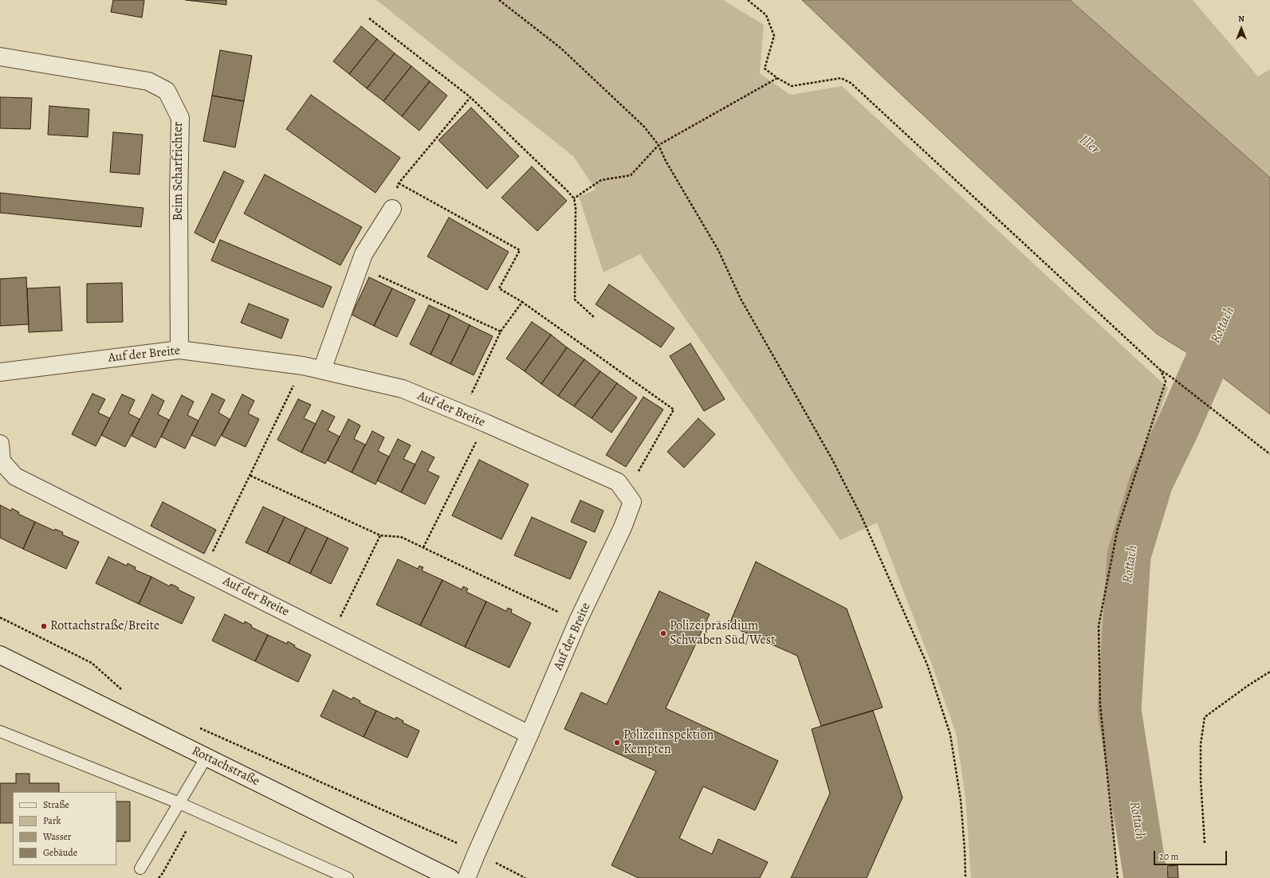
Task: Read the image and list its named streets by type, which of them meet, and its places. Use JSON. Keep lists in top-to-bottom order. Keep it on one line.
{"streets":{"street":["Beim Scharfrichter","Auf der Breite","Rottachstraße"]},"crossings":[["Beim Scharfrichter","Auf der Breite"]],"water":["Iller","Rottach"],"places":["Rottachstraße/Breite","Polizeipräsidium Schwaben Süd/West","Polizeiinspektion Kempten"],"legend":["Straße","Park","Wasser","Gebäude"],"scale_bar":"20 m","north":"top"}
